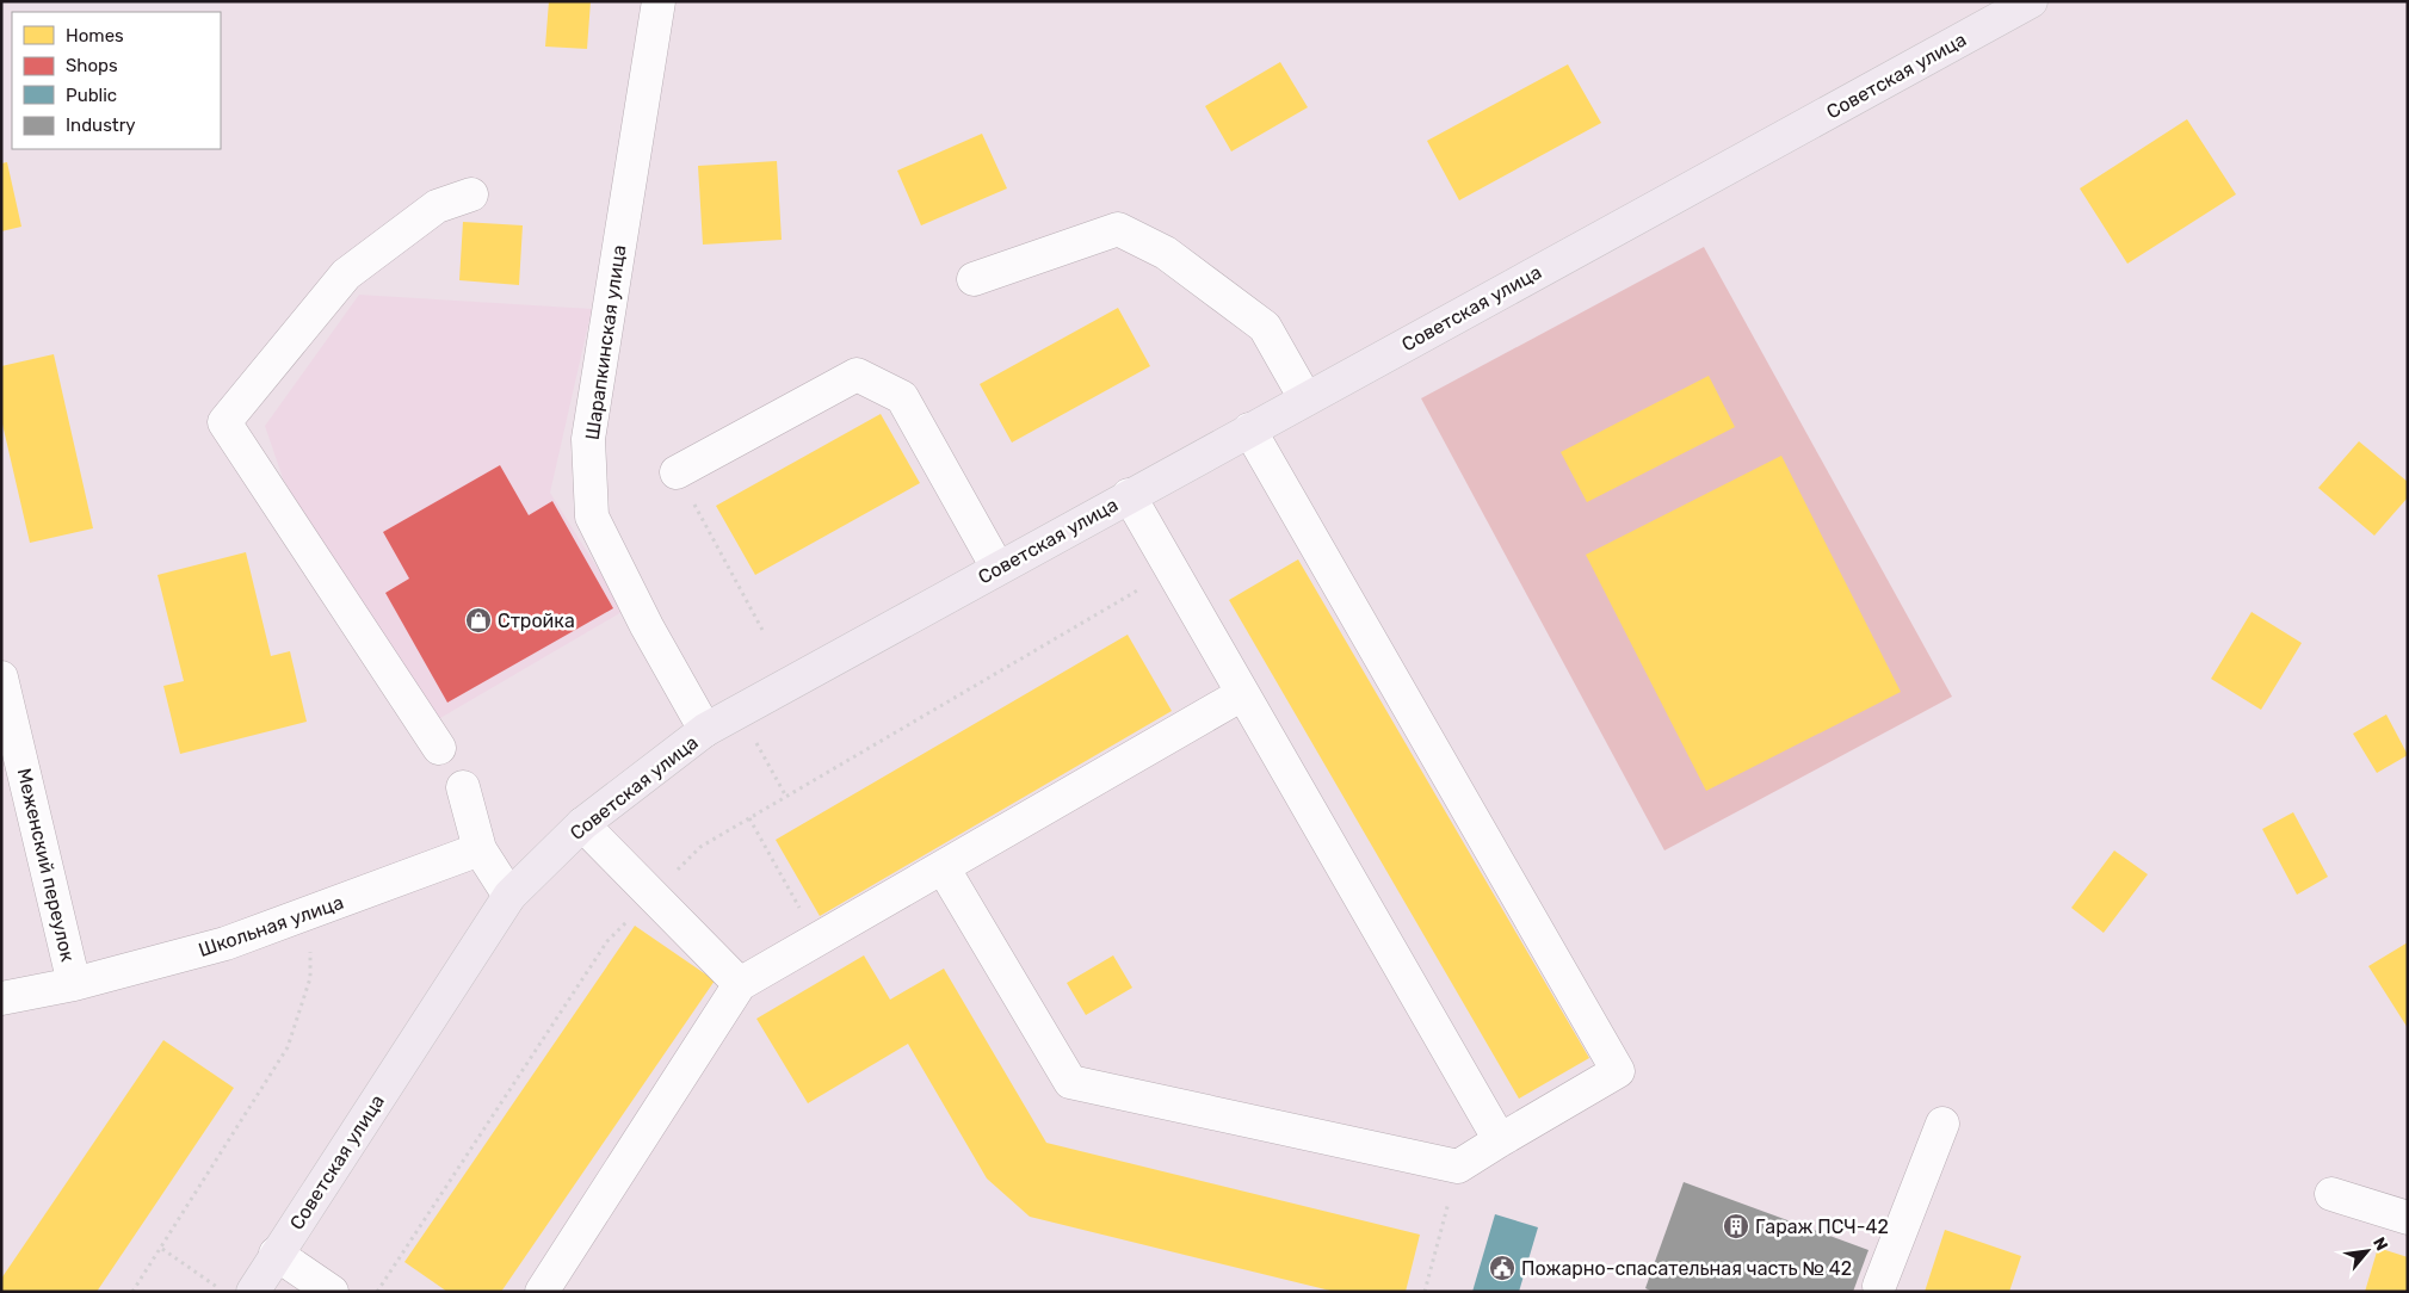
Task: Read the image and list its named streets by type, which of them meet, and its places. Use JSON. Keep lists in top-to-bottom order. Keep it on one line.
{"streets":{"main road":["Советская улица"],"street":["Шарапкинская улица","Меженский переулок","Школьная улица"]},"crossings":[["Советская улица","Шарапкинская улица"],["Меженский переулок","Школьная улица"]],"places":{"shop":["Стройка"],"building":["Гараж ПСЧ-42"],"public building":["Пожарно-спасательная часть № 42"]},"legend":["Homes","Shops","Public","Industry"],"north":"top right"}
